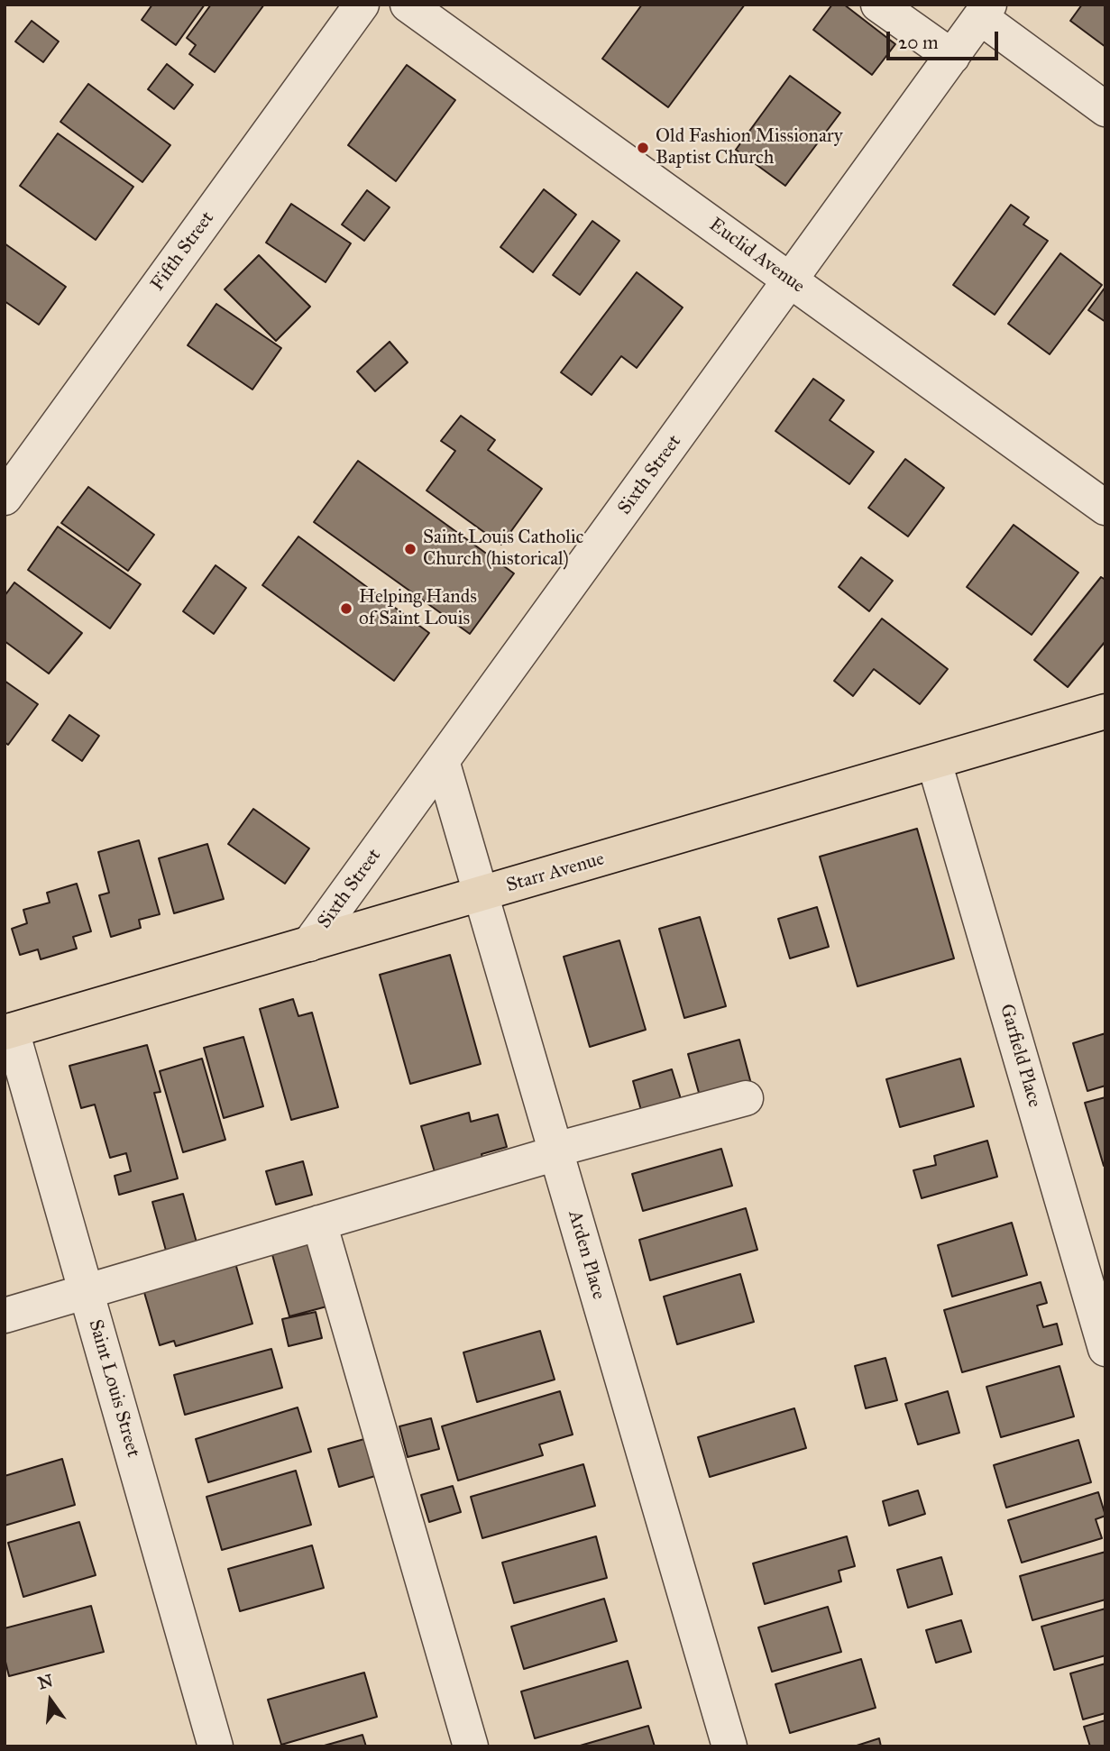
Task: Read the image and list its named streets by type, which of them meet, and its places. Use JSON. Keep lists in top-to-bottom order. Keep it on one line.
{"streets":{"main road":["Starr Avenue"],"street":["Fifth Street","Euclid Avenue","Sixth Street","Garfield Place","Arden Place","Saint Louis Street"]},"crossings":[["Euclid Avenue","Sixth Street"],["Sixth Street","Starr Avenue"],["Sixth Street","Arden Place"],["Starr Avenue","Garfield Place"],["Starr Avenue","Arden Place"],["Starr Avenue","Saint Louis Street"]],"places":["Old Fashion Missionary Baptist Church","Saint Louis Catholic Church (historical)","Helping Hands of Saint Louis"],"scale_bar":"20 m","north":"top"}
